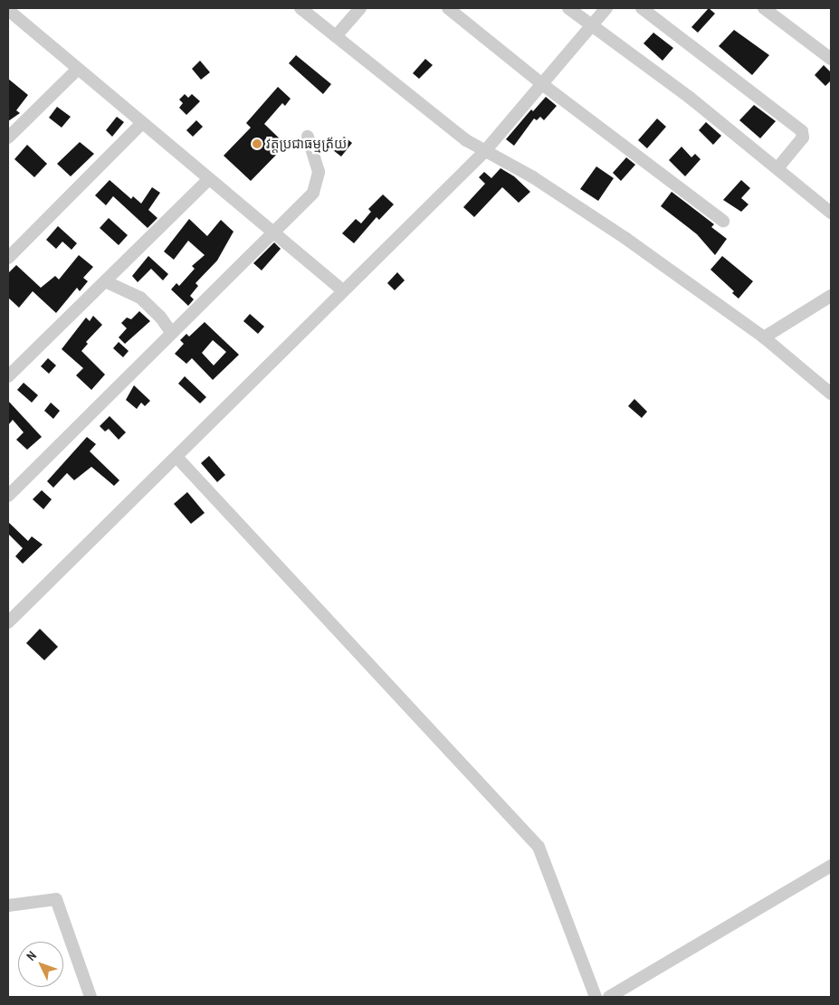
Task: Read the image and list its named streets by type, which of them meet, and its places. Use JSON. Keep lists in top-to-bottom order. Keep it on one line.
{"places":["វត្តប្រជាធម្មត្រ័យ"],"north":"top left"}
